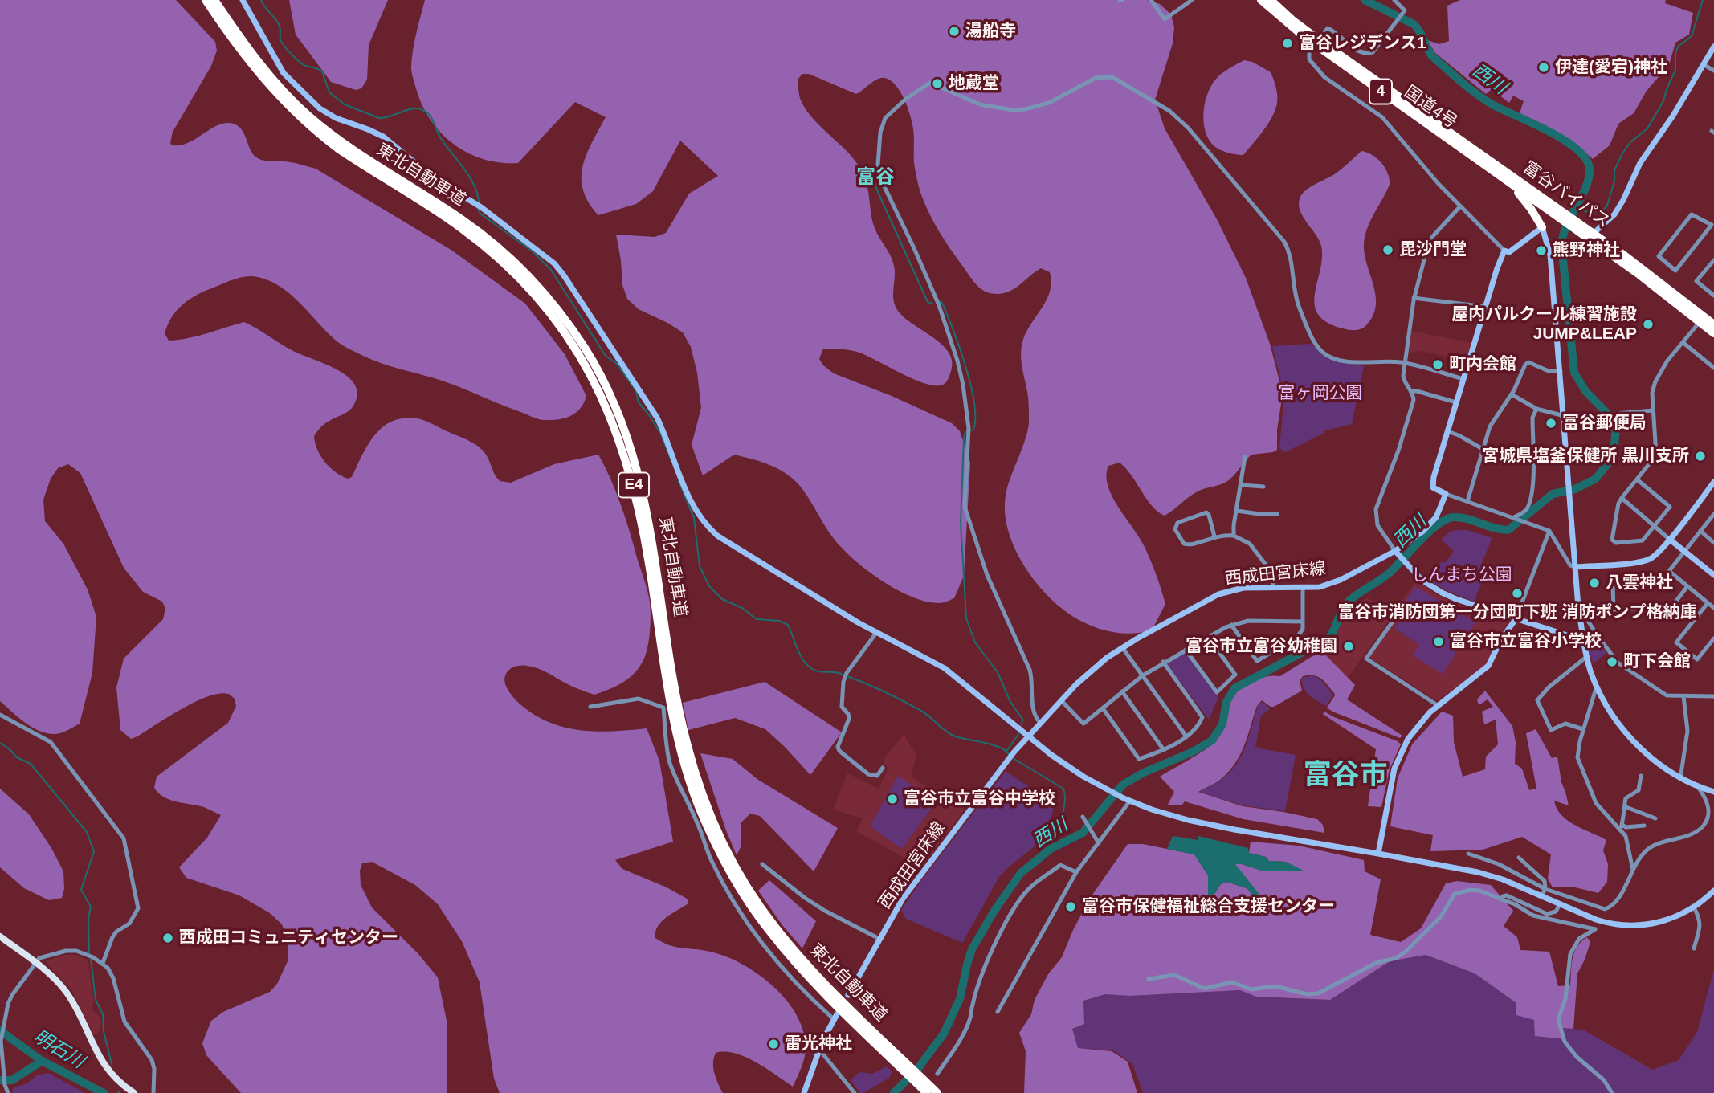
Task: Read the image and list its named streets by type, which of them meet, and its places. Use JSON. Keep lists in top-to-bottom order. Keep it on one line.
{"streets":{"highway":["4","国道4号","東北自動車道","富谷バイパス","E4"],"street":["西成田宮床線"]},"crossings":[["国道4号","富谷バイパス"]],"districts":["富谷","富谷市"],"water":["西川","明石川"],"parks":["富ヶ岡公園","しんまち公園"],"places":["湯船寺","富谷レジデンス1","伊達(愛宕)神社","地蔵堂","毘沙門堂","熊野神社","屋内パルクール練習施設 JUMP&LEAP","町内会館","富谷郵便局","宮城県塩釜保健所 黒川支所","八雲神社","富谷市消防団第一分団町下班 消防ポンプ格納庫","富谷市立富谷小学校","富谷市立富谷幼稚園","町下会館","富谷市立富谷中学校","富谷市保健福祉総合支援センター","西成田コミュニティセンター","雷光神社"]}
